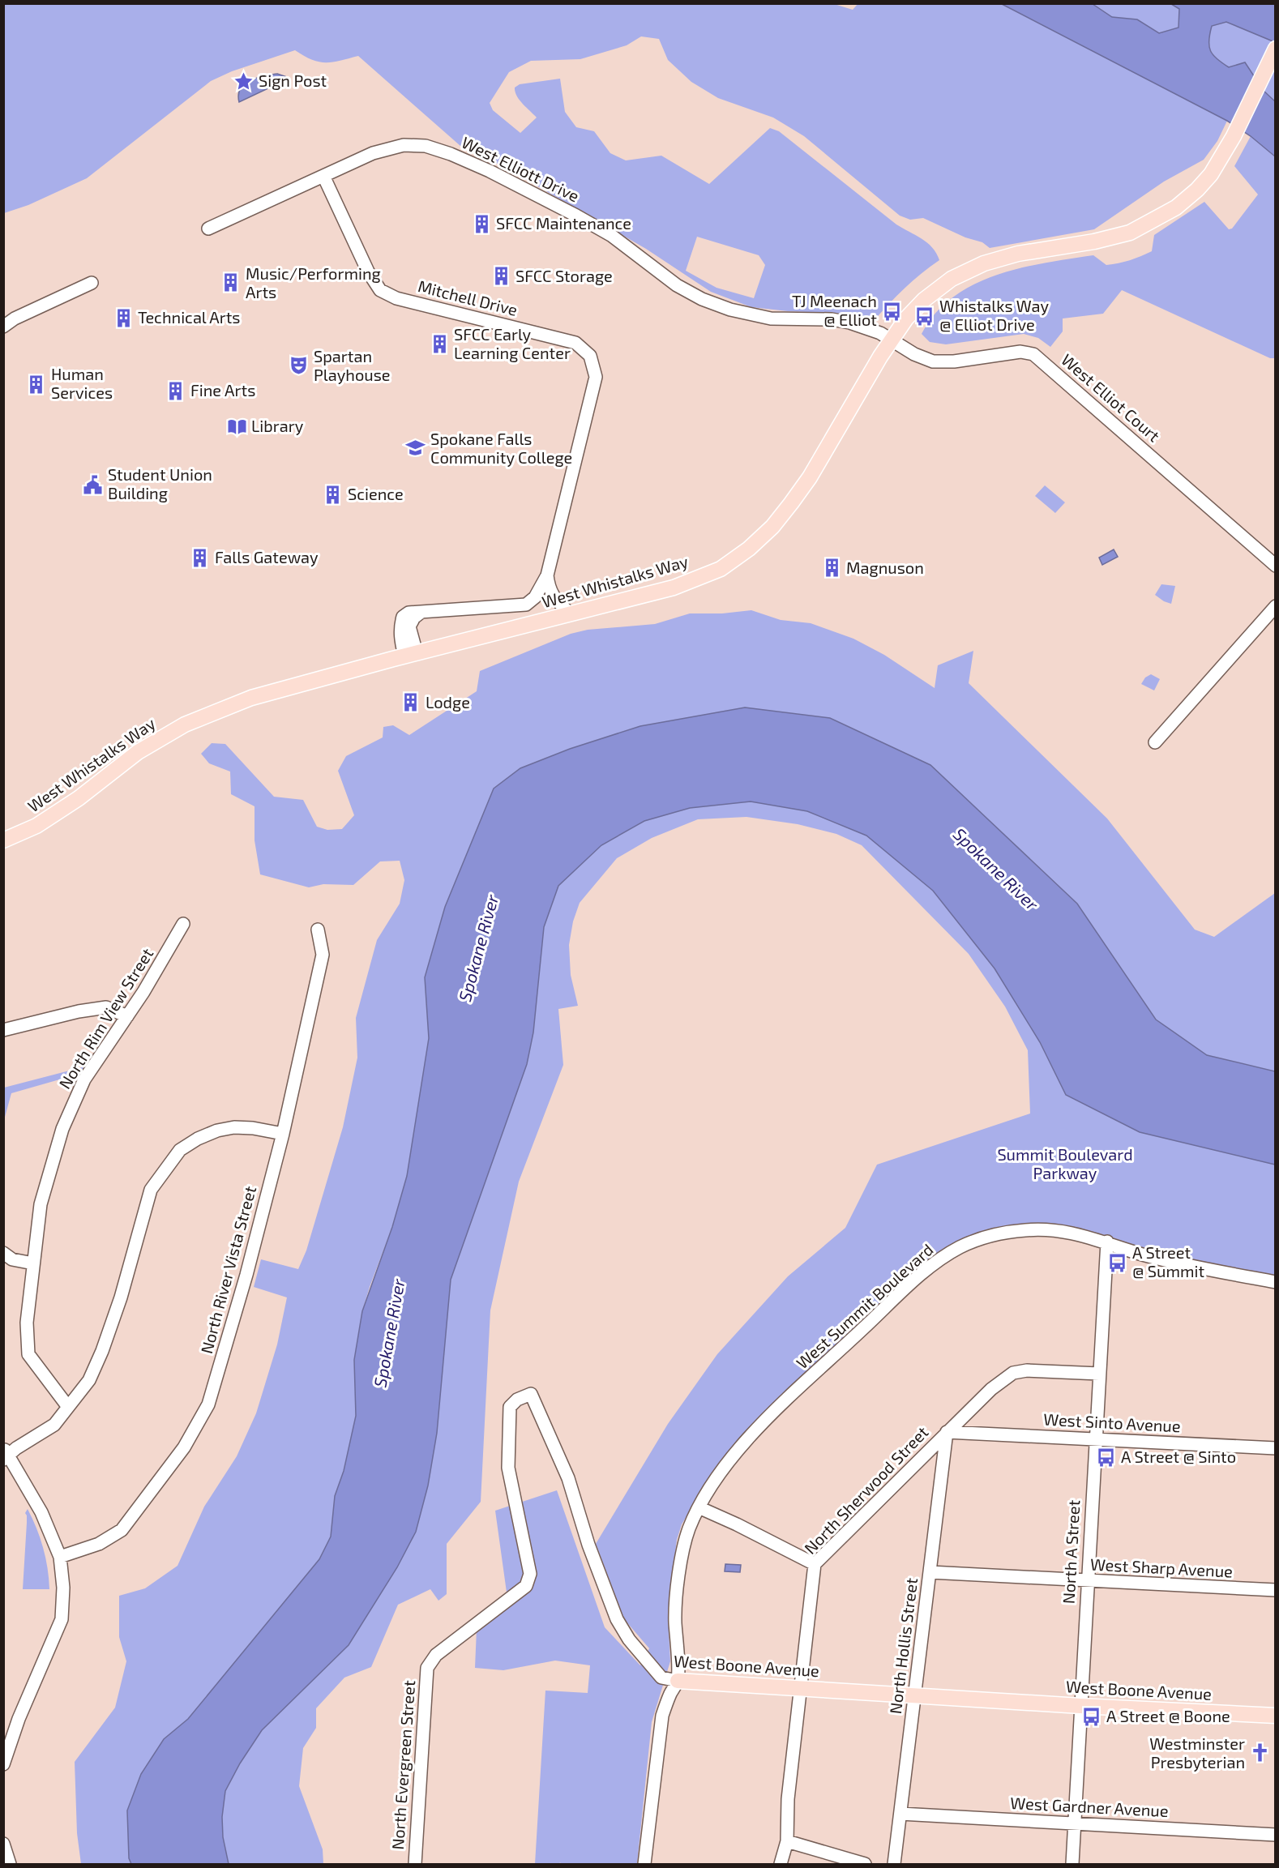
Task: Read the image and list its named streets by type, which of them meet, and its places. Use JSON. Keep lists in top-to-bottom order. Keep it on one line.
{"streets":{"main road":["West Whistalks Way","West Boone Avenue"],"street":["West Elliott Drive","Mitchell Drive","West Elliot Court","North Rim View Street","North River Vista Street","West Summit Boulevard","West Sinto Avenue","North Sherwood Street","North A Street","West Sharp Avenue","North Hollis Street","North Evergreen Street","West Gardner Avenue"]},"crossings":[["West Elliott Drive","Mitchell Drive"],["West Elliott Drive","West Elliot Court"],["West Elliott Drive","West Whistalks Way"],["Mitchell Drive","West Whistalks Way"],["West Elliot Court","West Whistalks Way"],["West Summit Boulevard","North A Street"],["West Summit Boulevard","West Boone Avenue"],["West Sinto Avenue","North Sherwood Street"],["West Sinto Avenue","North A Street"],["West Sinto Avenue","North Hollis Street"],["North Sherwood Street","North A Street"],["North Sherwood Street","North Hollis Street"],["North Sherwood Street","West Boone Avenue"],["North A Street","West Sharp Avenue"],["North A Street","West Boone Avenue"],["North A Street","West Gardner Avenue"],["West Sharp Avenue","North Hollis Street"],["North Hollis Street","West Boone Avenue"],["North Hollis Street","West Gardner Avenue"],["West Boone Avenue","North Evergreen Street"]],"water":["Spokane River"],"parks":["Summit Boulevard Parkway"],"places":{"place":["Sign Post"],"building":["SFCC Maintenance","SFCC Storage","Music/Performing Arts","Technical Arts","SFCC Early Learning Center","Human Services","Fine Arts","Science","Falls Gateway","Magnuson","Lodge"],"bus stop":["TJ Meenach @ Elliot","Whistalks Way @ Elliot Drive","A Street @ Summit","A Street @ Sinto","A Street @ Boone"],"theatre":["Spartan Playhouse"],"library":["Library"],"school or university":["Spokane Falls Community College"],"public building":["Student Union Building"],"church":["Westminster Presbyterian"]}}
